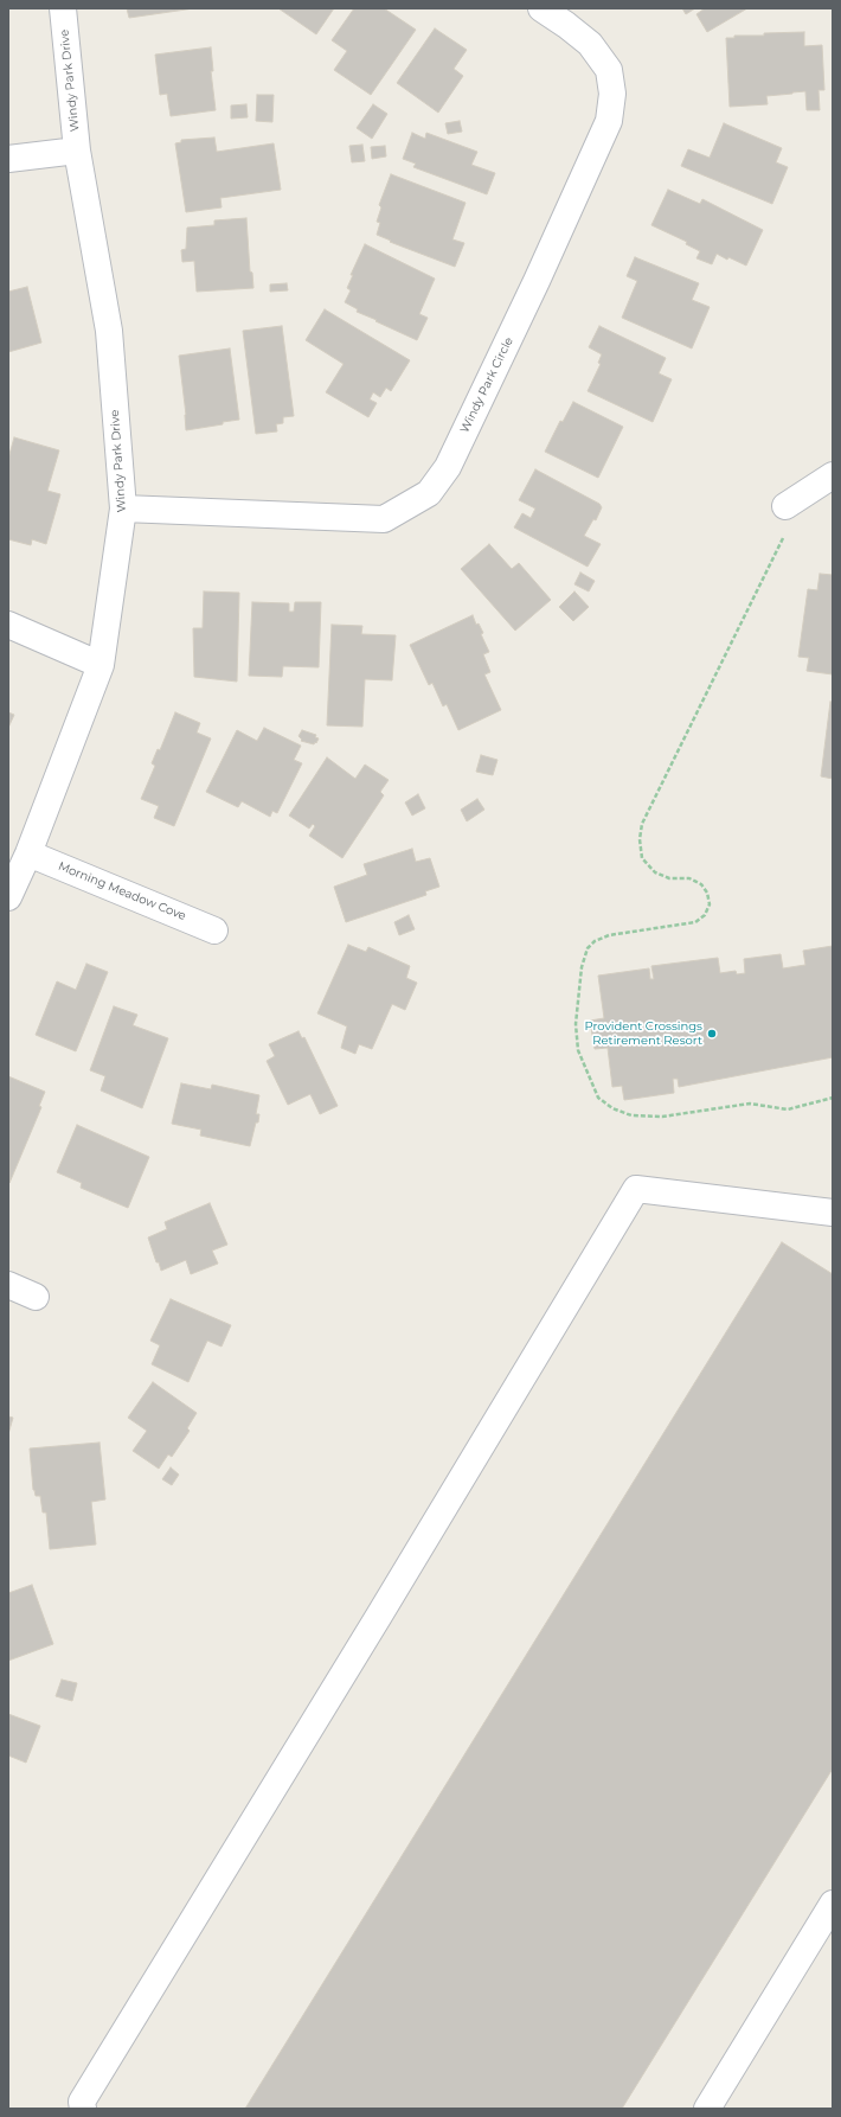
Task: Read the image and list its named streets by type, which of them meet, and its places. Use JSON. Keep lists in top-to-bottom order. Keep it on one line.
{"streets":{"street":["Windy Park Drive","Windy Park Circle","Morning Meadow Cove"]},"crossings":[["Windy Park Drive","Windy Park Circle"],["Windy Park Drive","Morning Meadow Cove"]],"places":["Provident Crossings Retirement Resort"]}
